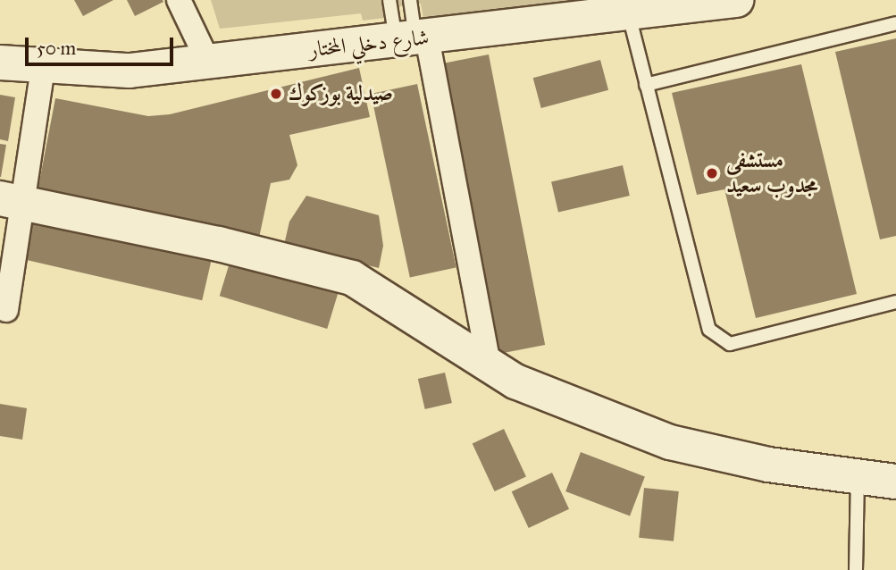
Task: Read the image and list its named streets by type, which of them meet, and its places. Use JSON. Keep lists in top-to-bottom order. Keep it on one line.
{"streets":{"street":["شارع دخلي المختار"]},"places":["صيدلية بوزكوك","مستشفى مجدوب سعيد"],"scale_bar":"50 m"}
